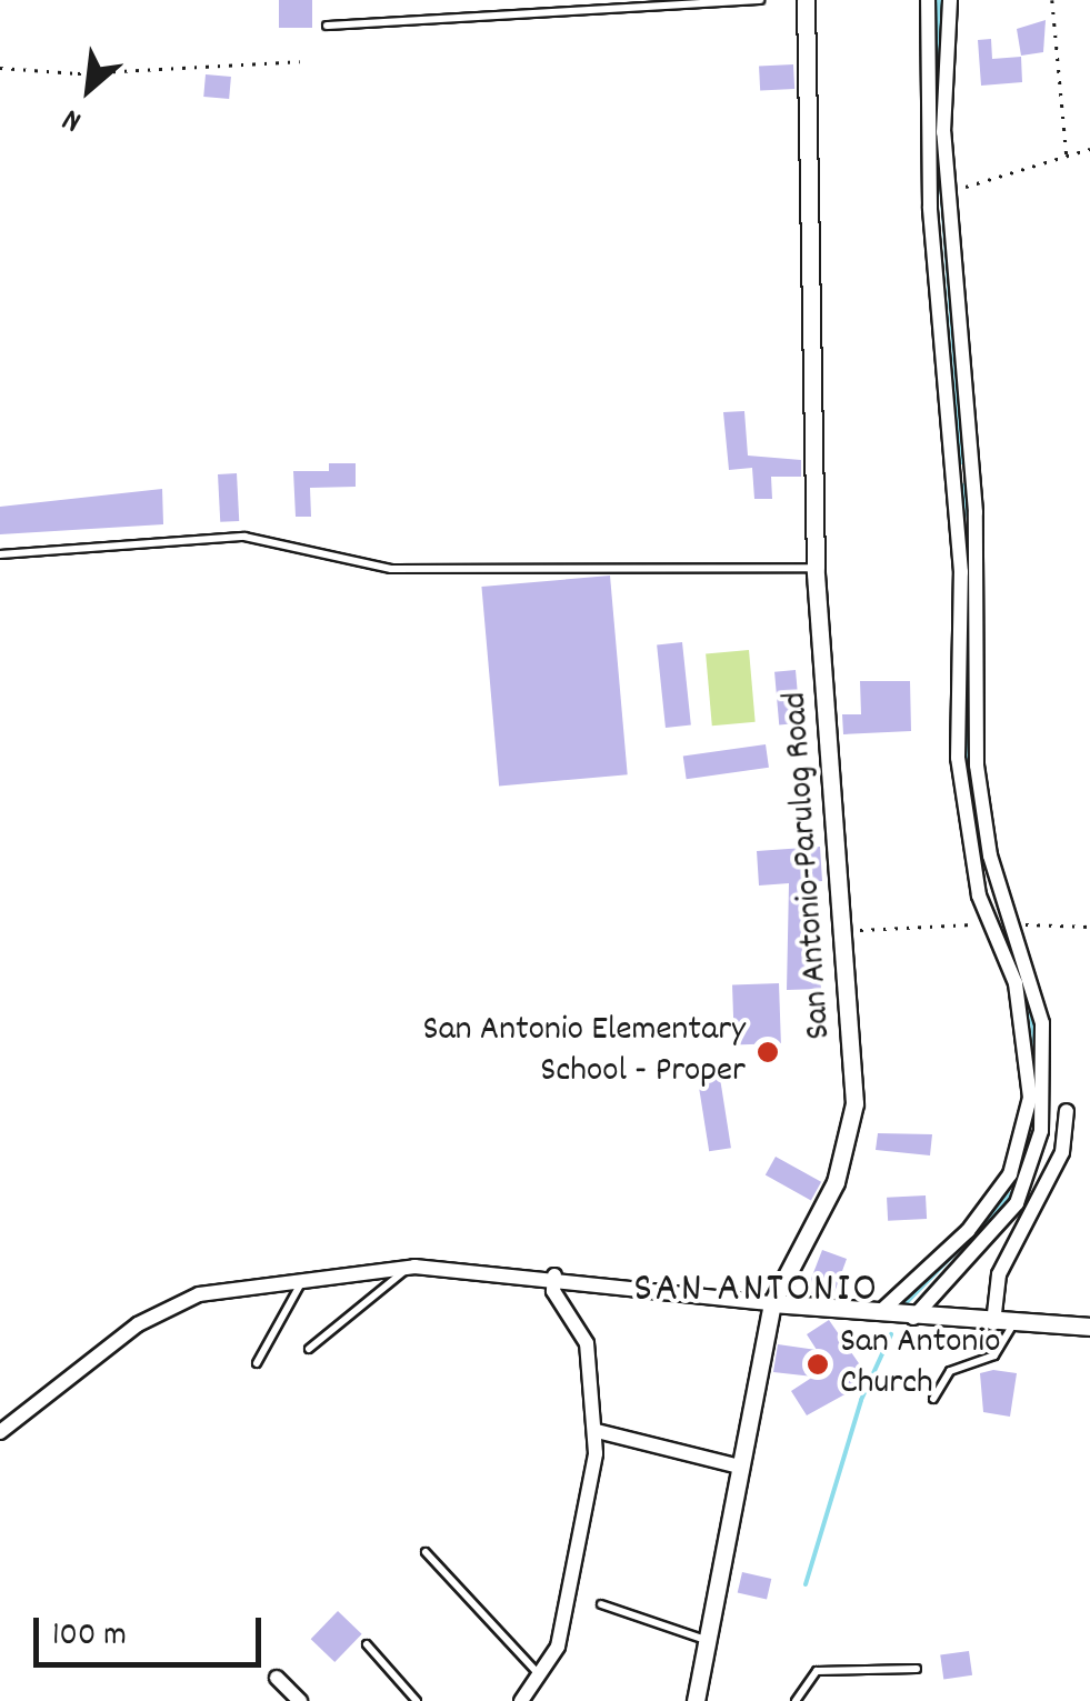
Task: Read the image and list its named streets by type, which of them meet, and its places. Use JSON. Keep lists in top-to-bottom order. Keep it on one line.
{"streets":{"street":["San Antonio-Parulog Road"]},"districts":["SAN ANTONIO"],"places":["San Antonio Elementary School - Proper","San Antonio Church"],"scale_bar":"100 m","north":"bottom left"}
